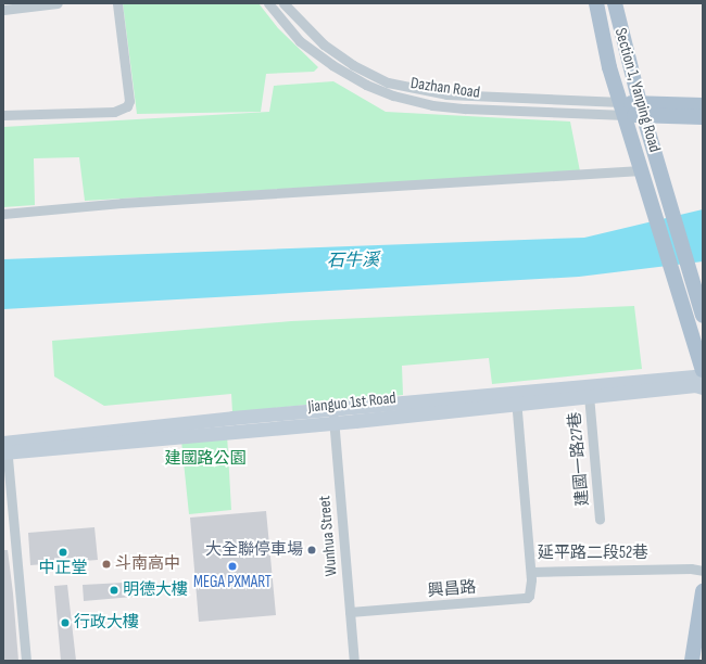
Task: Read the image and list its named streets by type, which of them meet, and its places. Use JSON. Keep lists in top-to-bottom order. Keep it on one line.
{"streets":{"main road":["Section 1, Yanping Road"],"street":["Dazhan Road","Jianguo 1st Road","建國一路27巷","Wunhua Street","延平路二段52巷","興昌路"]},"crossings":[["Dazhan Road","Section 1, Yanping Road"],["Jianguo 1st Road","建國一路27巷"],["Jianguo 1st Road","Wunhua Street"],["Jianguo 1st Road","延平路二段52巷"],["Wunhua Street","興昌路"],["延平路二段52巷","興昌路"]],"water":["石牛溪"],"parks":["建國路公園"],"places":["大全聯停車場","中正堂","斗南高中","MEGA PXMART","明德大樓","行政大樓"]}
